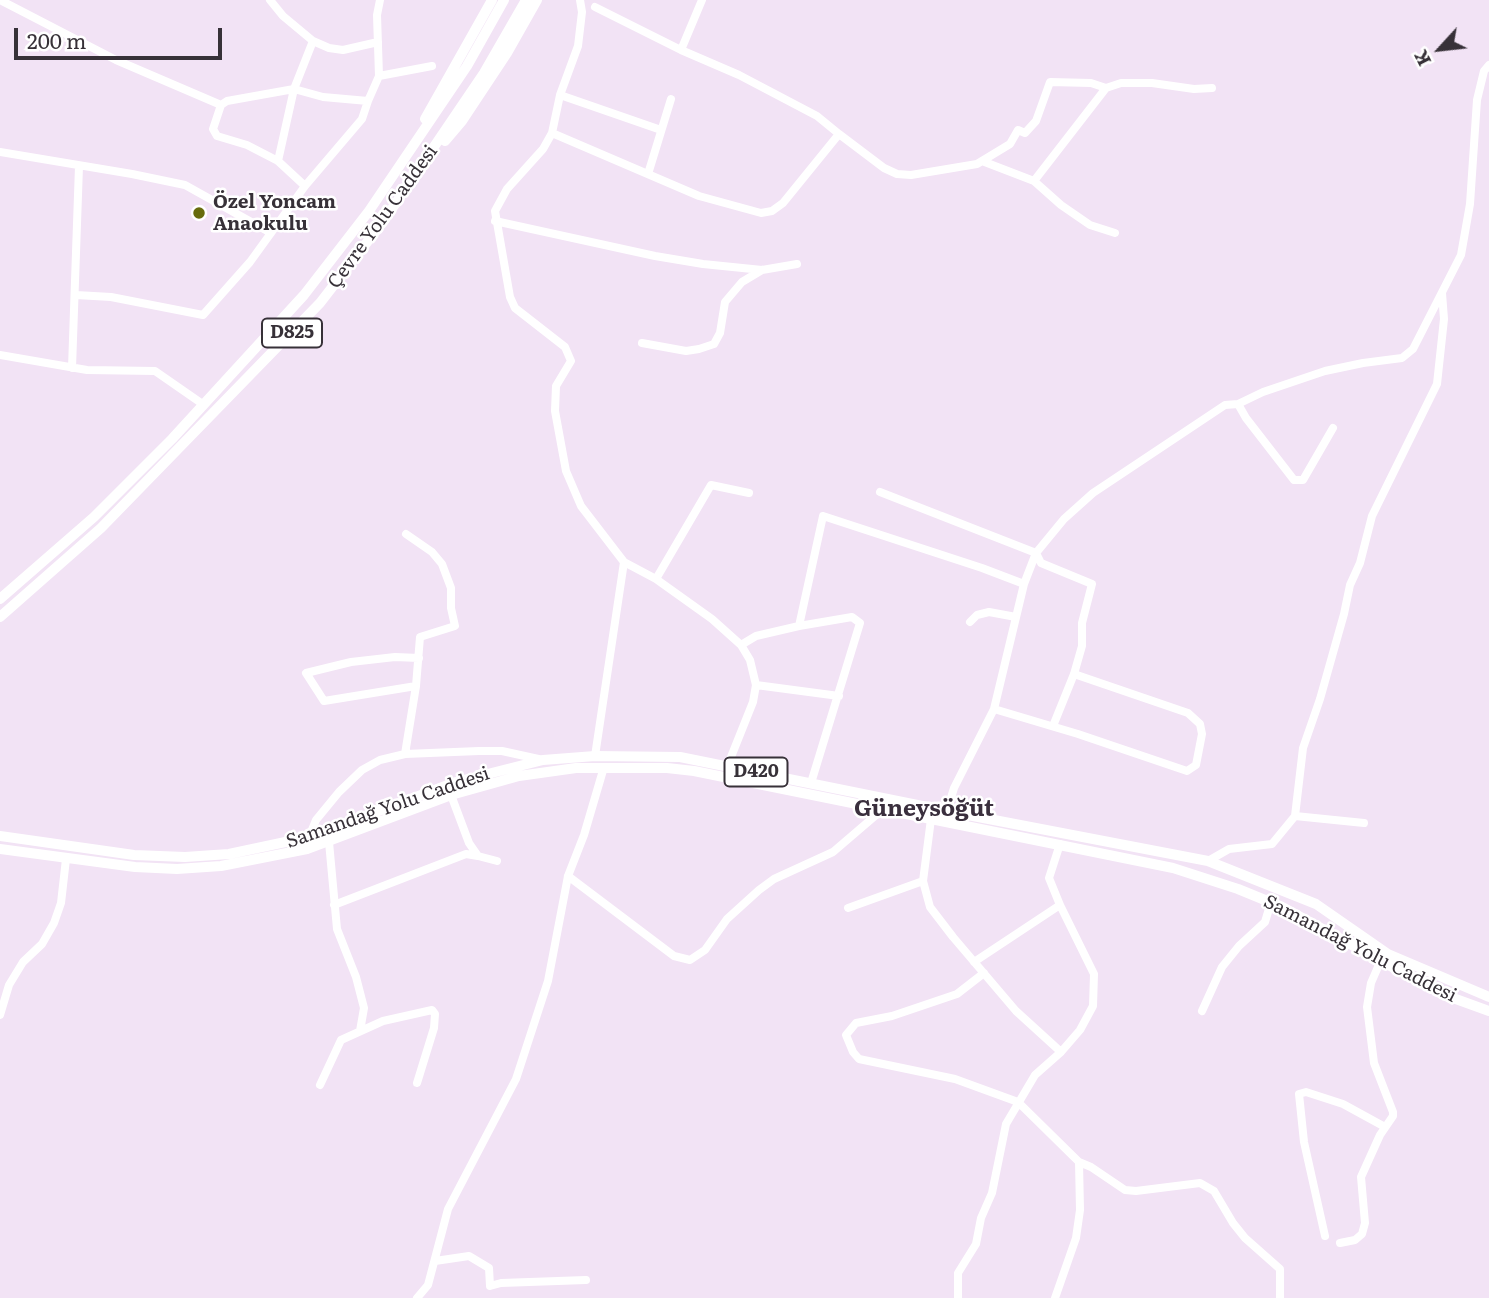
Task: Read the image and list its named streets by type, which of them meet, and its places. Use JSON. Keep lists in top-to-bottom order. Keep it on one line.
{"streets":{"highway":["Çevre Yolu Caddesi","D825","D420","Samandağ Yolu Caddesi"]},"districts":["Güneysöğüt"],"places":["Özel Yoncam Anaokulu"],"scale_bar":"200 m","north":"bottom left"}
